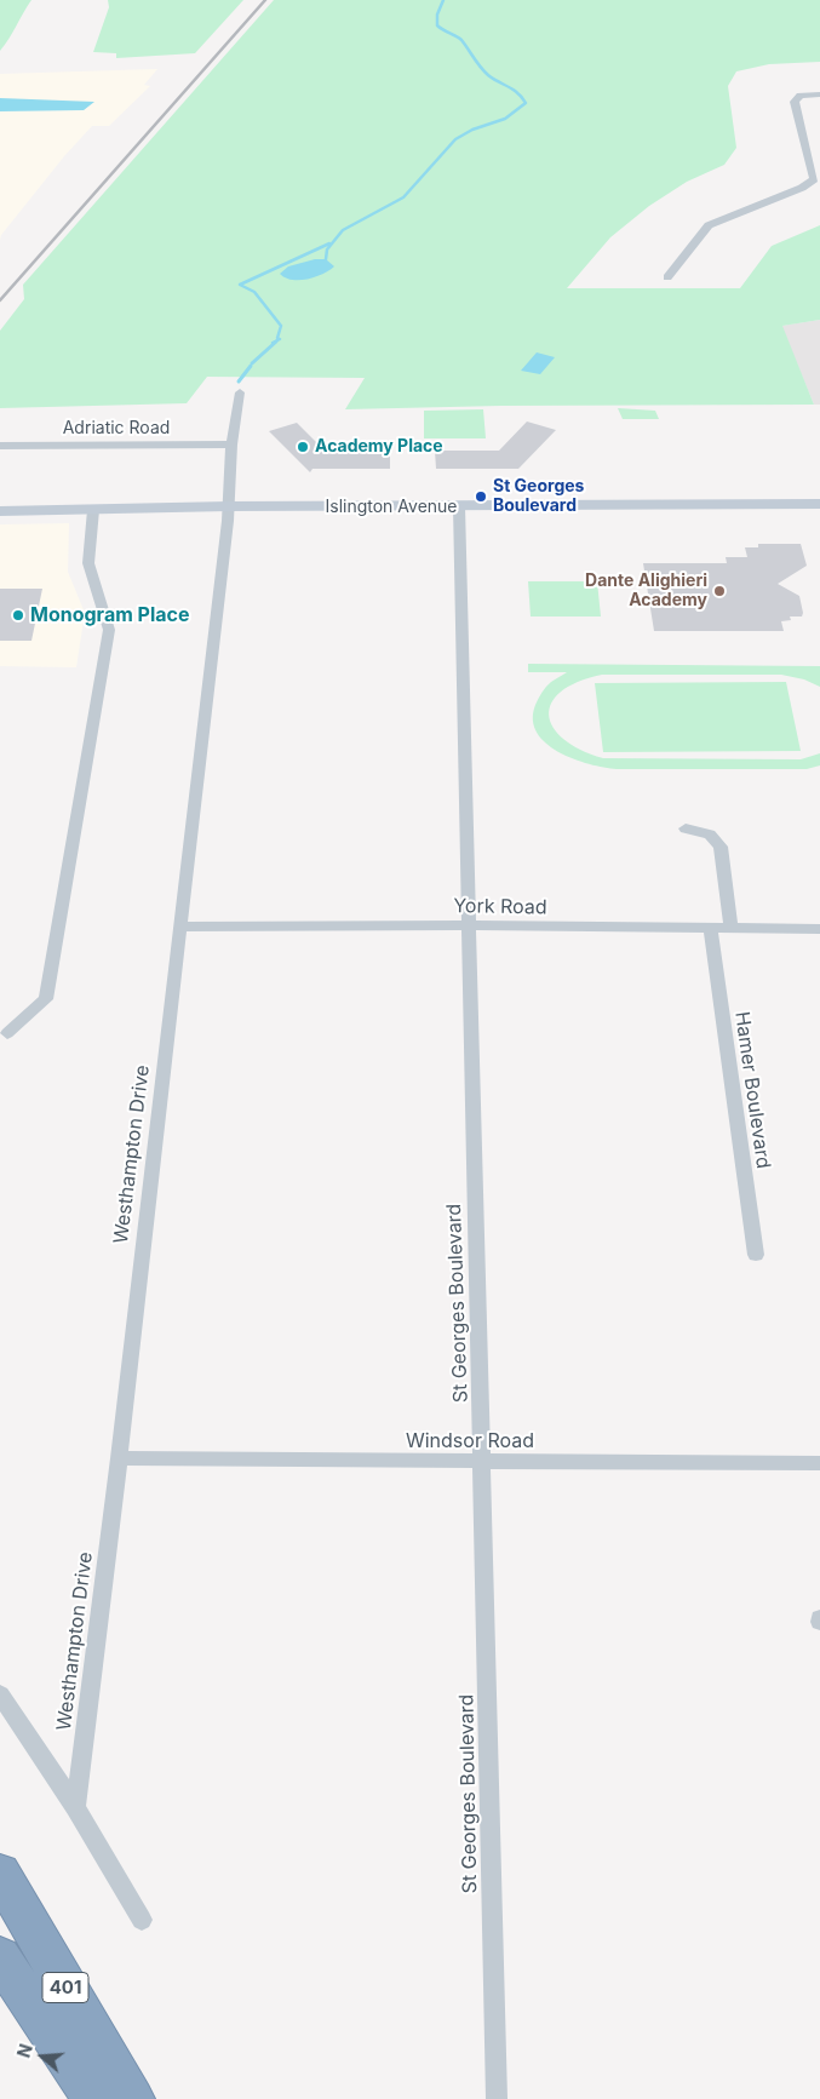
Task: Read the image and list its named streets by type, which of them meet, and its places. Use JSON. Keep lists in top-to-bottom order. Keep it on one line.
{"streets":{"highway":["401"],"main road":["Islington Avenue"],"street":["Adriatic Road","York Road","Hamer Boulevard","Westhampton Drive","St Georges Boulevard","Windsor Road"]},"crossings":[["Adriatic Road","Westhampton Drive"],["Islington Avenue","Westhampton Drive"],["Islington Avenue","St Georges Boulevard"],["York Road","Hamer Boulevard"],["York Road","Westhampton Drive"],["York Road","St Georges Boulevard"],["Westhampton Drive","Windsor Road"],["St Georges Boulevard","Windsor Road"]],"places":["Academy Place","St Georges Boulevard","Dante Alighieri Academy","Monogram Place"],"north":"left"}
